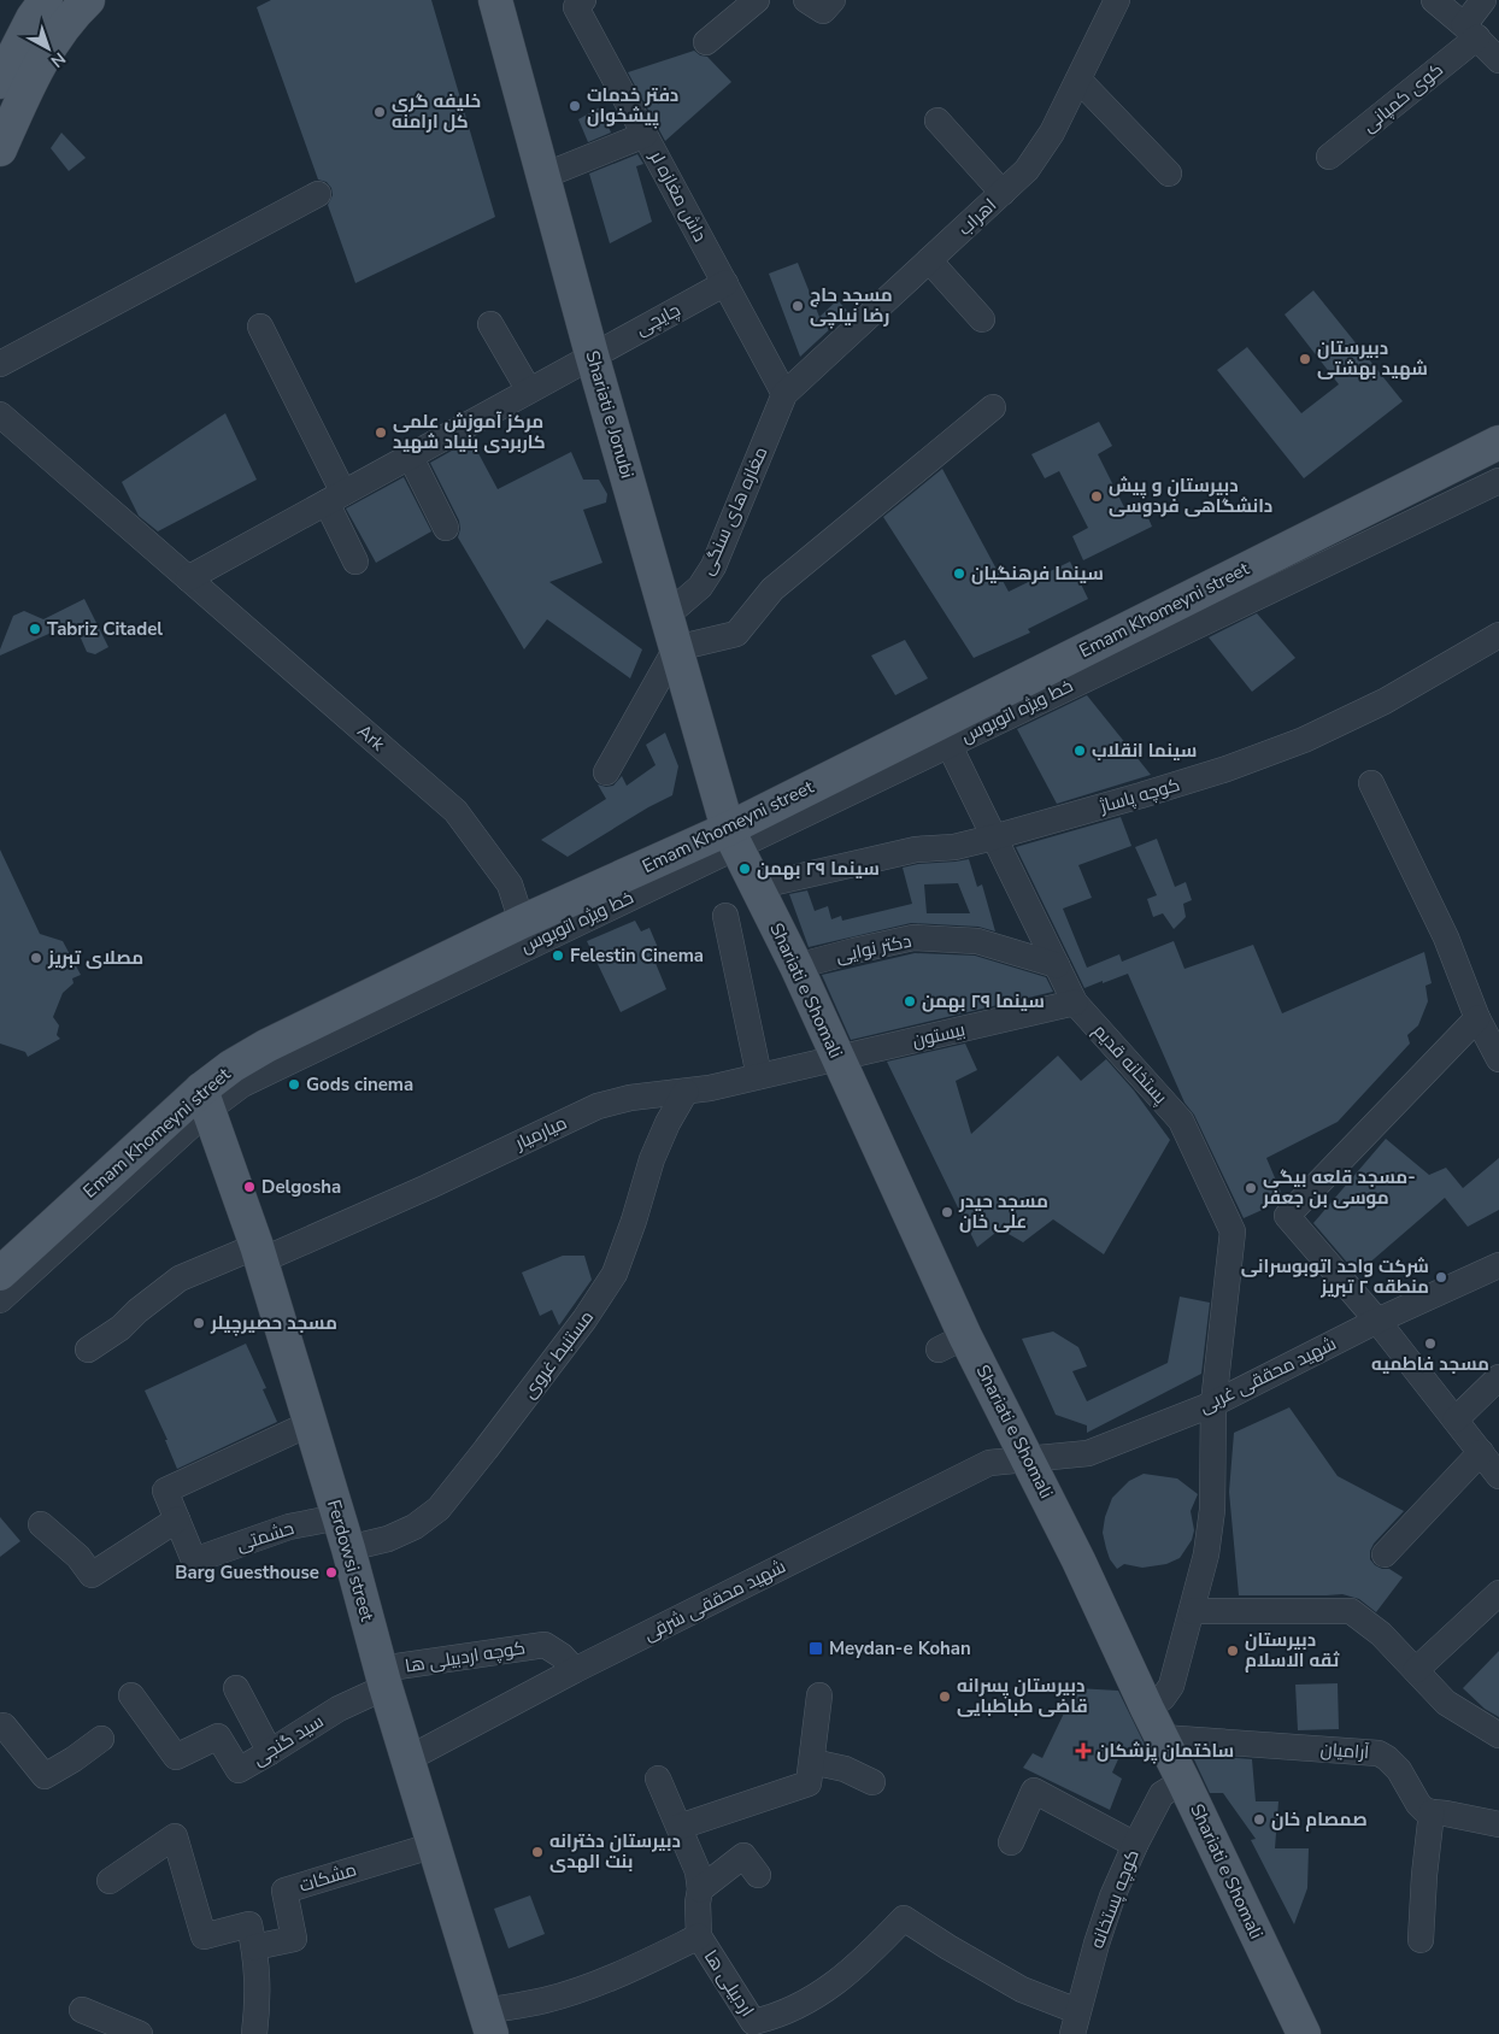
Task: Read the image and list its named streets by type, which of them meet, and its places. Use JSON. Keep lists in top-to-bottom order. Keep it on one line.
{"streets":{"main road":["Shariati e Jonubi","Emam Khomeyni street","Shariati e Shomali","Ferdowsi street"],"street":["کوی کمپانی","داش مغازه لر","اهراب","چایچی","مغازه های سنگی","خط ویژه اتوبوس","Ark","کوچه پاساژ","دکتر نوایی","بیستون","پستخانه قدیم","میارمیار","مستنبط غروی","شهید محققی غربی","حشمتی","شهید محققی شرقی","کوچه اردبیلی ها","سید گنجی","آرامیان","مشکات","کوچه پستخانه","اردبیلی ها"]},"crossings":[["داش مغازه لر","اهراب"],["داش مغازه لر","چایچی"],["داش مغازه لر","مغازه های سنگی"],["اهراب","مغازه های سنگی"],["چایچی","Shariati e Jonubi"],["Shariati e Jonubi","مغازه های سنگی"],["Shariati e Jonubi","Emam Khomeyni street"],["Shariati e Jonubi","خط ویژه اتوبوس"],["Shariati e Jonubi","Shariati e Shomali"],["Emam Khomeyni street","خط ویژه اتوبوس"],["Emam Khomeyni street","Ark"],["Emam Khomeyni street","Shariati e Shomali"],["Emam Khomeyni street","Ferdowsi street"],["خط ویژه اتوبوس","Shariati e Shomali"],["خط ویژه اتوبوس","پستخانه قدیم"],["خط ویژه اتوبوس","Ferdowsi street"],["کوچه پاساژ","Shariati e Shomali"],["کوچه پاساژ","پستخانه قدیم"],["دکتر نوایی","Shariati e Shomali"],["دکتر نوایی","پستخانه قدیم"],["Shariati e Shomali","بیستون"],["Shariati e Shomali","پستخانه قدیم"],["Shariati e Shomali","میارمیار"],["Shariati e Shomali","شهید محققی غربی"],["Shariati e Shomali","شهید محققی شرقی"],["Shariati e Shomali","آرامیان"],["Shariati e Shomali","کوچه پستخانه"],["بیستون","پستخانه قدیم"],["بیستون","میارمیار"],["پستخانه قدیم","شهید محققی غربی"],["میارمیار","مستنبط غروی"],["میارمیار","Ferdowsi street"],["مستنبط غروی","Ferdowsi street"],["شهید محققی غربی","شهید محققی شرقی"],["حشمتی","Ferdowsi street"],["Ferdowsi street","شهید محققی شرقی"],["Ferdowsi street","کوچه اردبیلی ها"],["Ferdowsi street","سید گنجی"],["Ferdowsi street","مشکات"],["Ferdowsi street","اردبیلی ها"],["شهید محققی شرقی","کوچه اردبیلی ها"],["کوچه اردبیلی ها","سید گنجی"],["کوچه پستخانه","اردبیلی ها"]],"places":{"other":["دفتر خدمات پیشخوان","خلیفه گری کل ارامنه","مسجد حاج رضا نیلچی","دبیرستان شهید بهشتی","مرکز آموزش علمی کاربردی بنیاد شهید","دبیرستان و پیش دانشگاهی فردوسی","سینما فرهنگیان","Tabriz Citadel","سینما انقلاب","سینما ٢٩ بهمن","Felestin Cinema","مصلای تبریز","سینما ۲۹ بهمن","Gods cinema","Delgosha","مسجد قلعه بیگی- موسی بن جعفر","مسجد حیدر علی خان","شرکت واحد اتوبوسرانی منطقه ۲ تبریز","مسجد حصیرچیلر","مسجد فاطمیه","Barg Guesthouse","دبیرستان ثقه الاسلام","دبیرستان پسرانه قاضی طباطبایی","صمصام خان","دبیرستان دخترانه بنت الهدی"],"transit":["Meydan-e Kohan"],"health":["ساختمان پزشکان"]},"north":"bottom right"}
